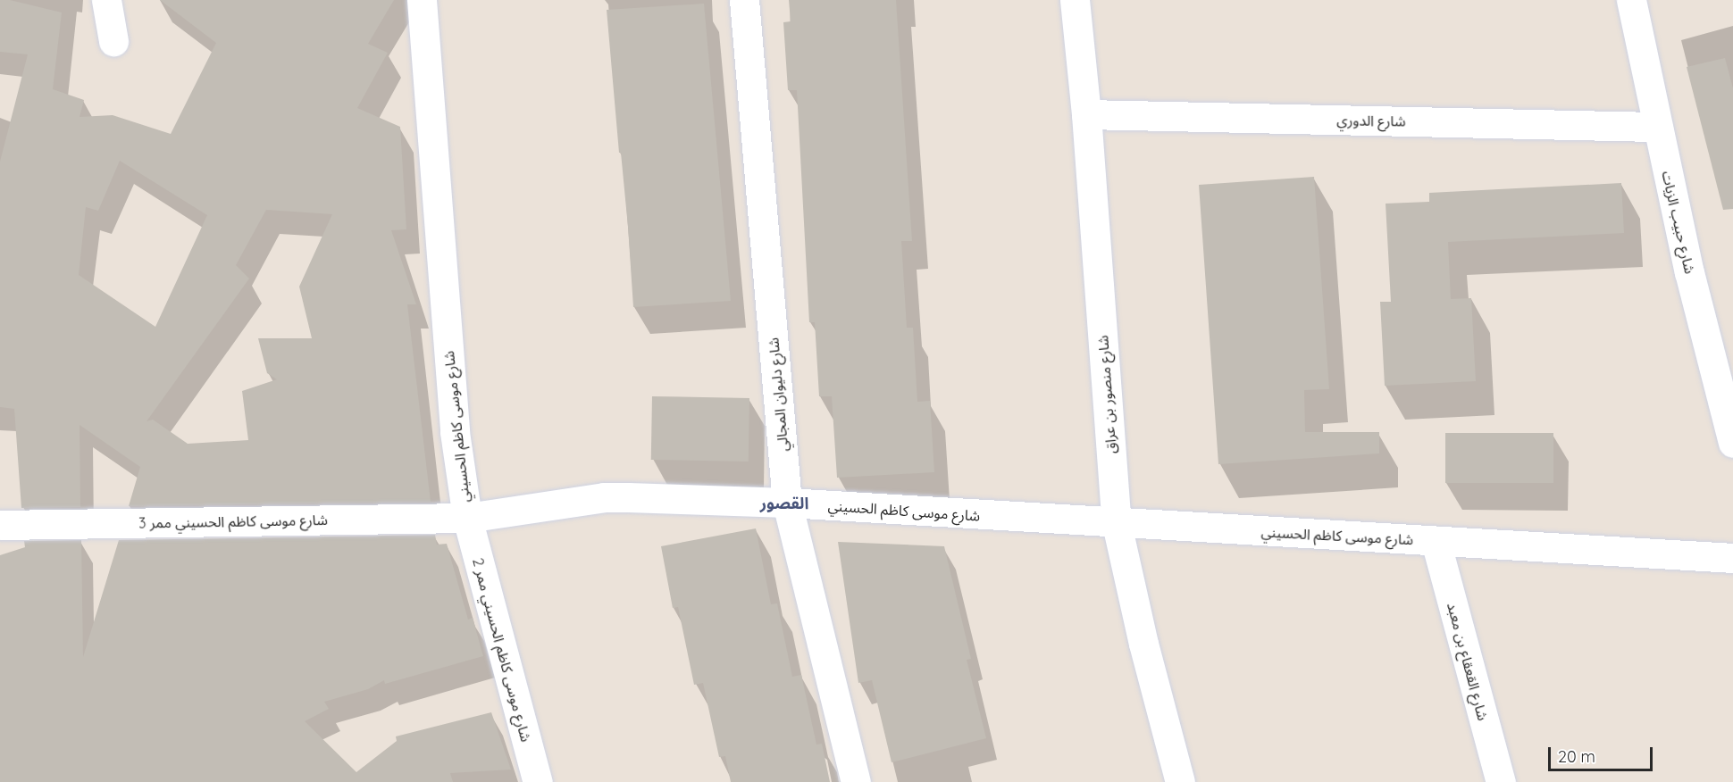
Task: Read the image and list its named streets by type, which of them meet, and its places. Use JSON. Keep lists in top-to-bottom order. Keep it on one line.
{"streets":{"street":["شارع الدوري","شارع حبيب الزيات","شارع دليوان المجالي","شارع منصور بن عراق","شارع موسى كاظم الحسيني","شارع موسى كاظم الحسيني ممر 3","شارع موسى كاظم الحسيني ممر 2","شارع القعقاع بن معبد"]},"crossings":[["شارع الدوري","شارع حبيب الزيات"],["شارع الدوري","شارع منصور بن عراق"],["شارع دليوان المجالي","شارع موسى كاظم الحسيني"],["شارع منصور بن عراق","شارع موسى كاظم الحسيني"],["شارع موسى كاظم الحسيني","شارع موسى كاظم الحسيني ممر 3"],["شارع موسى كاظم الحسيني","شارع موسى كاظم الحسيني ممر 2"],["شارع موسى كاظم الحسيني","شارع القعقاع بن معبد"],["شارع موسى كاظم الحسيني ممر 3","شارع موسى كاظم الحسيني ممر 2"]],"districts":["القصور"],"scale_bar":"20 m"}
